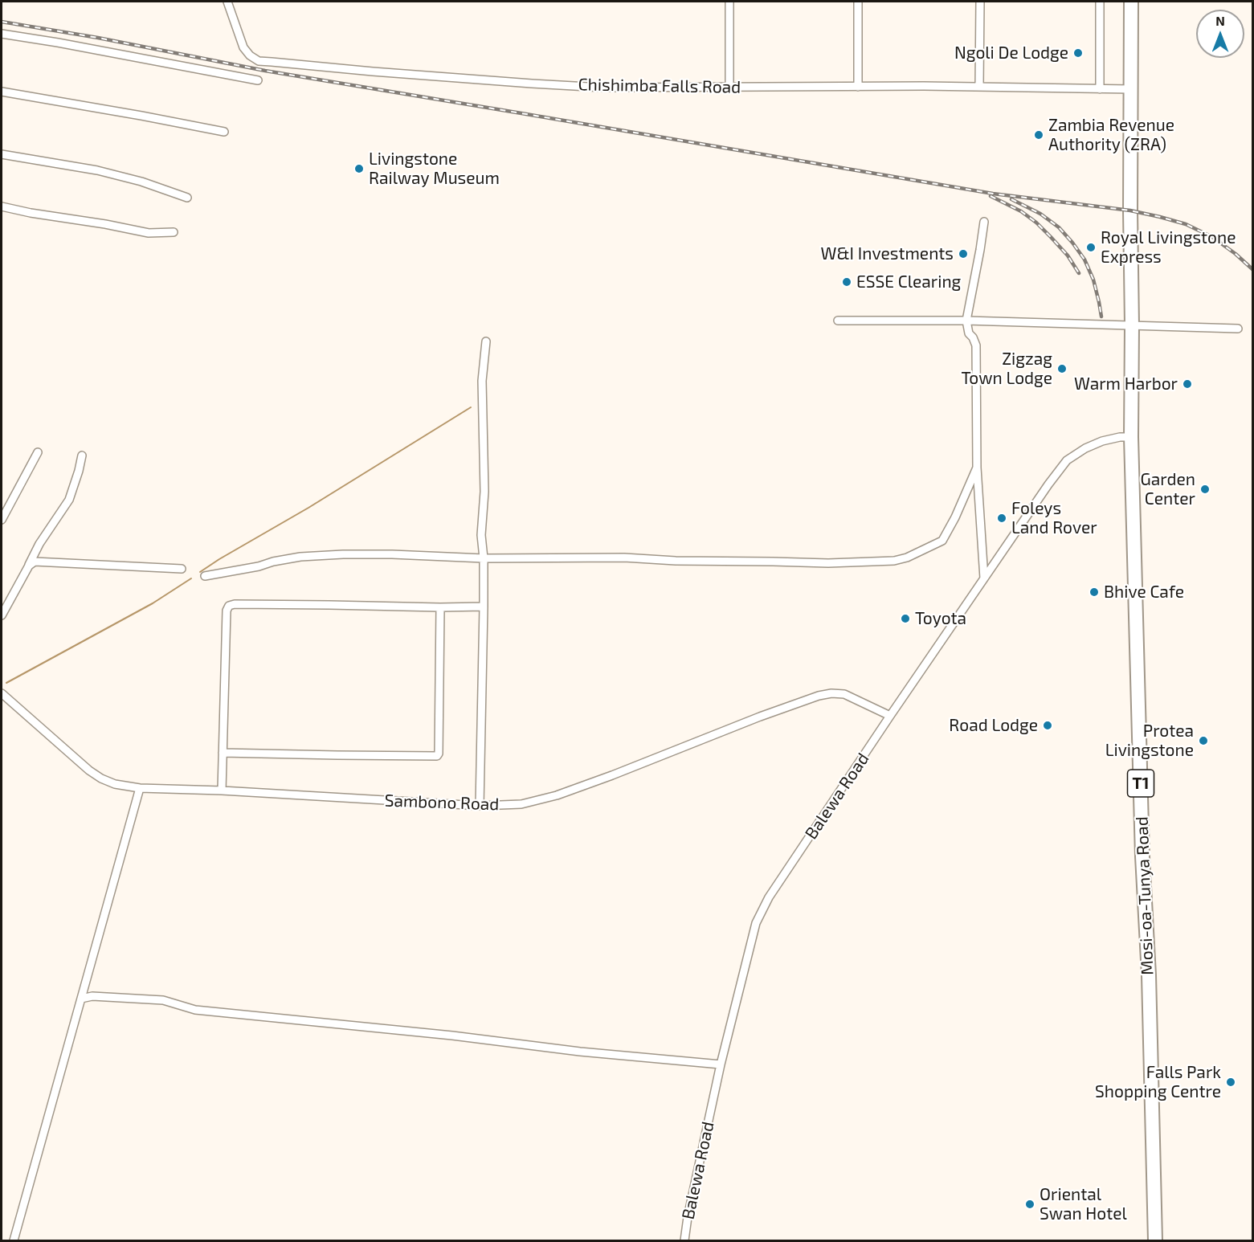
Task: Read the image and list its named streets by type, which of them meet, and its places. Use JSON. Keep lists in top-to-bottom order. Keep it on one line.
{"streets":{"highway":["T1","Mosi-oa-Tunya Road"],"street":["Chishimba Falls Road","Balewa Road","Sambono Road"]},"crossings":[["Chishimba Falls Road","Mosi-oa-Tunya Road"],["Balewa Road","Sambono Road"],["Balewa Road","Mosi-oa-Tunya Road"]],"places":["Ngoli De Lodge","Zambia Revenue Authority (ZRA)","Livingstone Railway Museum","Royal Livingstone Express","W&I Investments","ESSE Clearing","Zigzag Town Lodge","Warm Harbor","Garden Center","Foleys Land Rover","Bhive Cafe","Toyota","Road Lodge","Protea Livingstone","Falls Park Shopping Centre","Oriental Swan Hotel"],"north":"top"}
